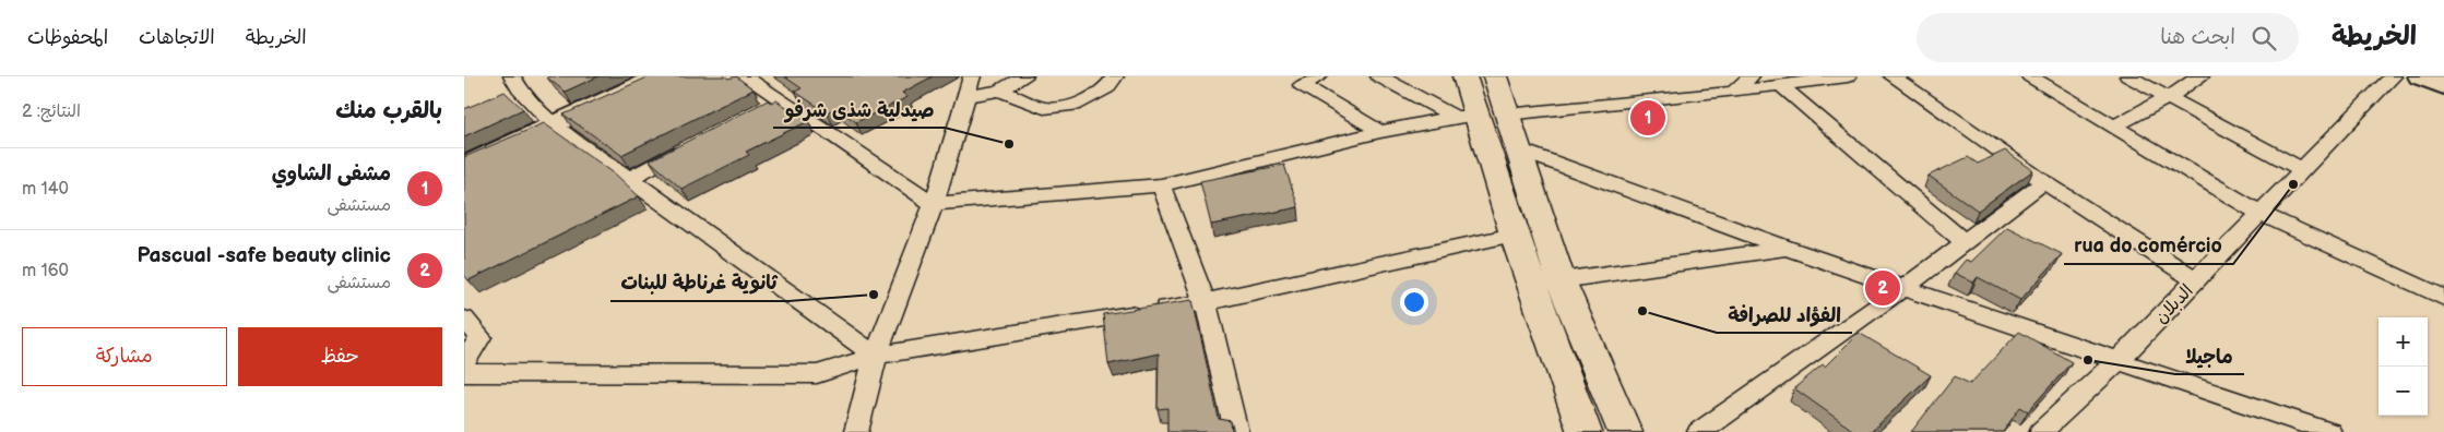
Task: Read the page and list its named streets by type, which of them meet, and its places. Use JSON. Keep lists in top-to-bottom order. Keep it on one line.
{"streets":{"street":["الدبلان"]},"places":["صيدلية شذى شرفو","rua do comércio","ثانوية غرناطة للبنات","الفؤاد للصرافة","ماجيلا"],"page":{"header":"الخريطة","search":"ابحث هنا","nav":["الخريطة","الاتجاهات","المحفوظات"],"heading":["بالقرب منك","النتائج: 2"],"pins":["1","2"],"list":[{"mark":"1","name":"مشفى الشاوي","note":"مستشفى","value":"140 m"},{"mark":"2","name":"Pascual -safe beauty clinic","note":"مستشفى","value":"160 m"}],"buttons":["حفظ","مشاركة"],"map_buttons":["+","−"]}}
